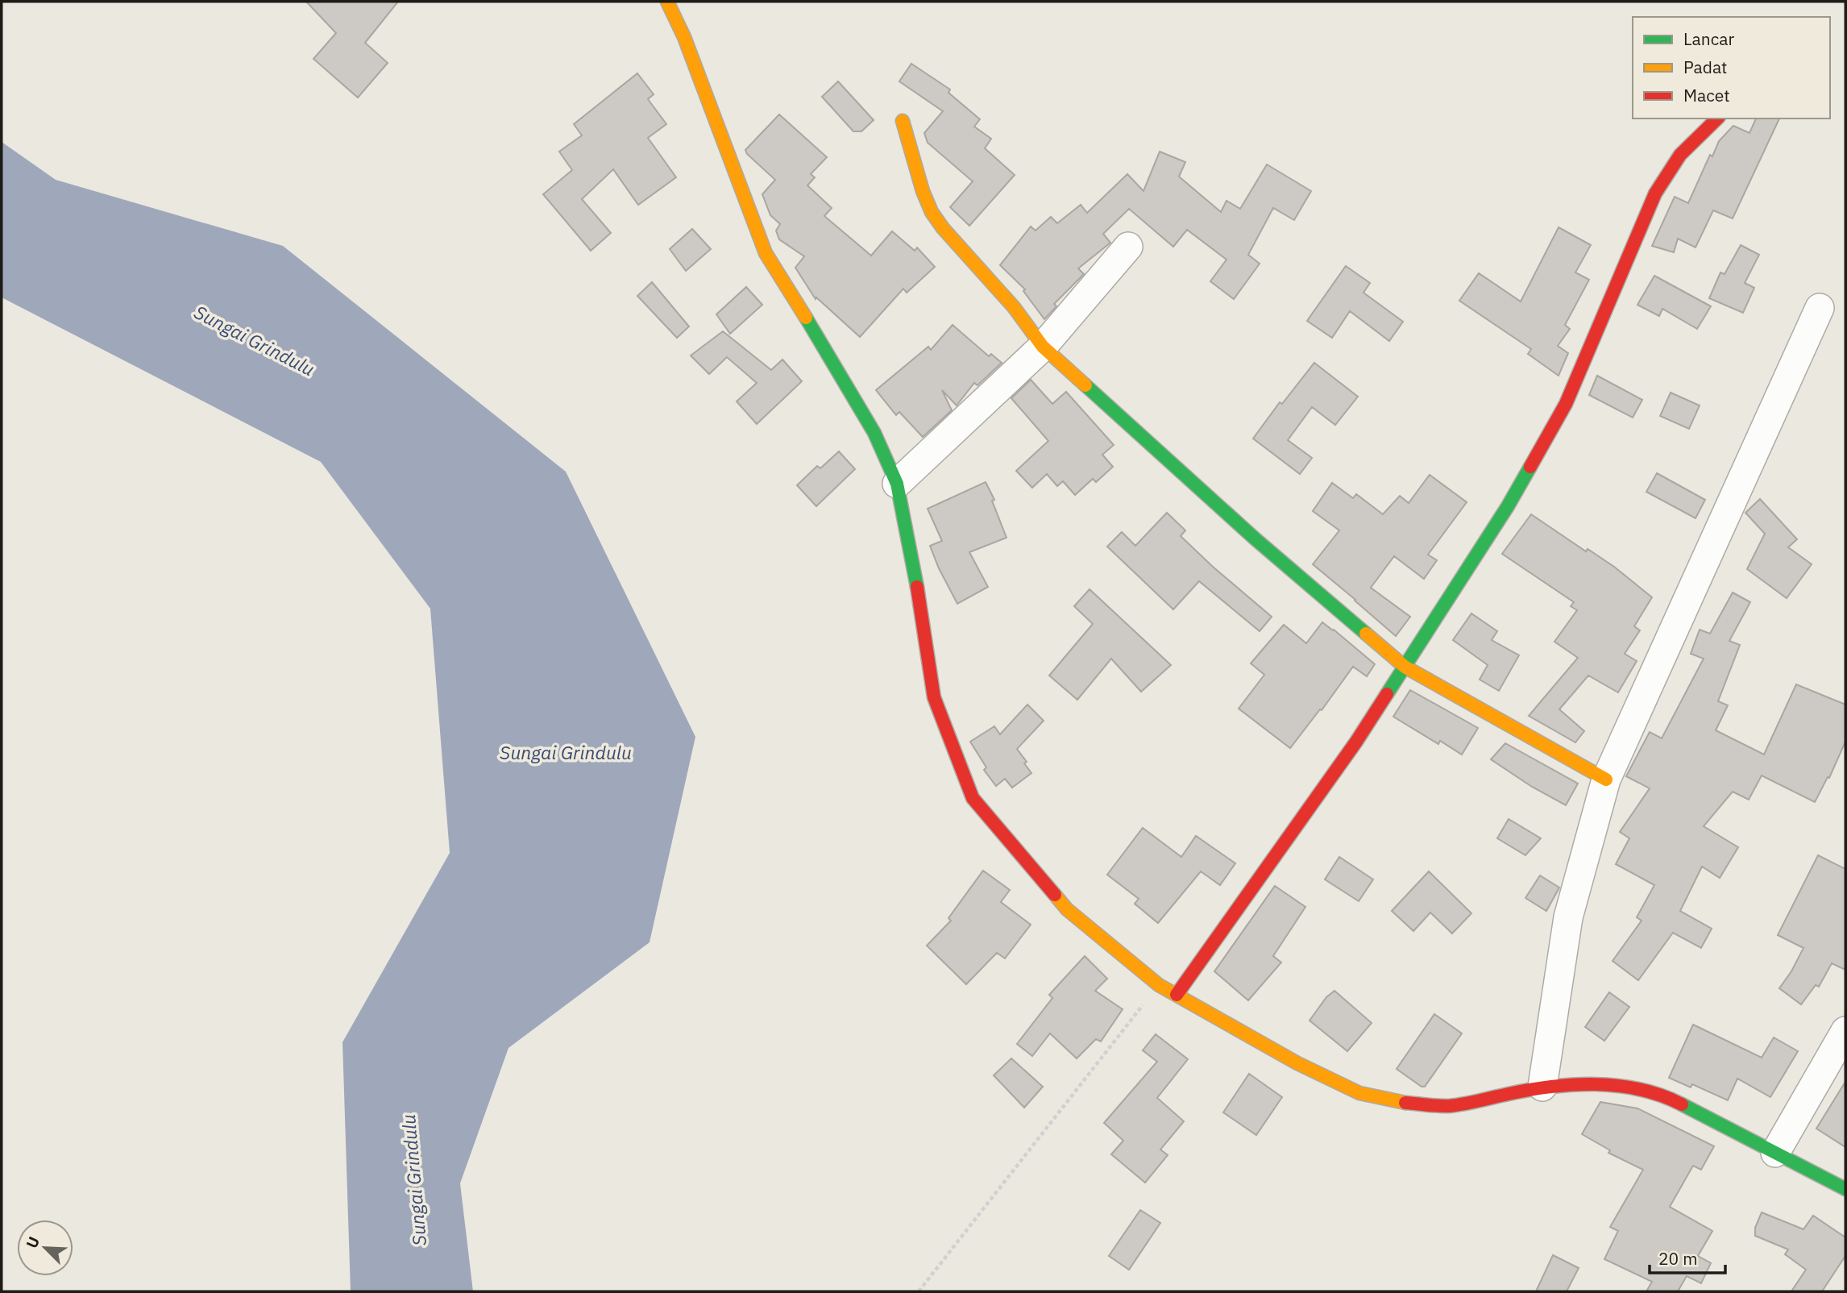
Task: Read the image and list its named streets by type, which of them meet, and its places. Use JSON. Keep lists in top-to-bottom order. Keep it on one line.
{"water":["Sungai Grindulu"],"legend":["Lancar","Padat","Macet"],"scale_bar":"20 m","north":"top left"}
